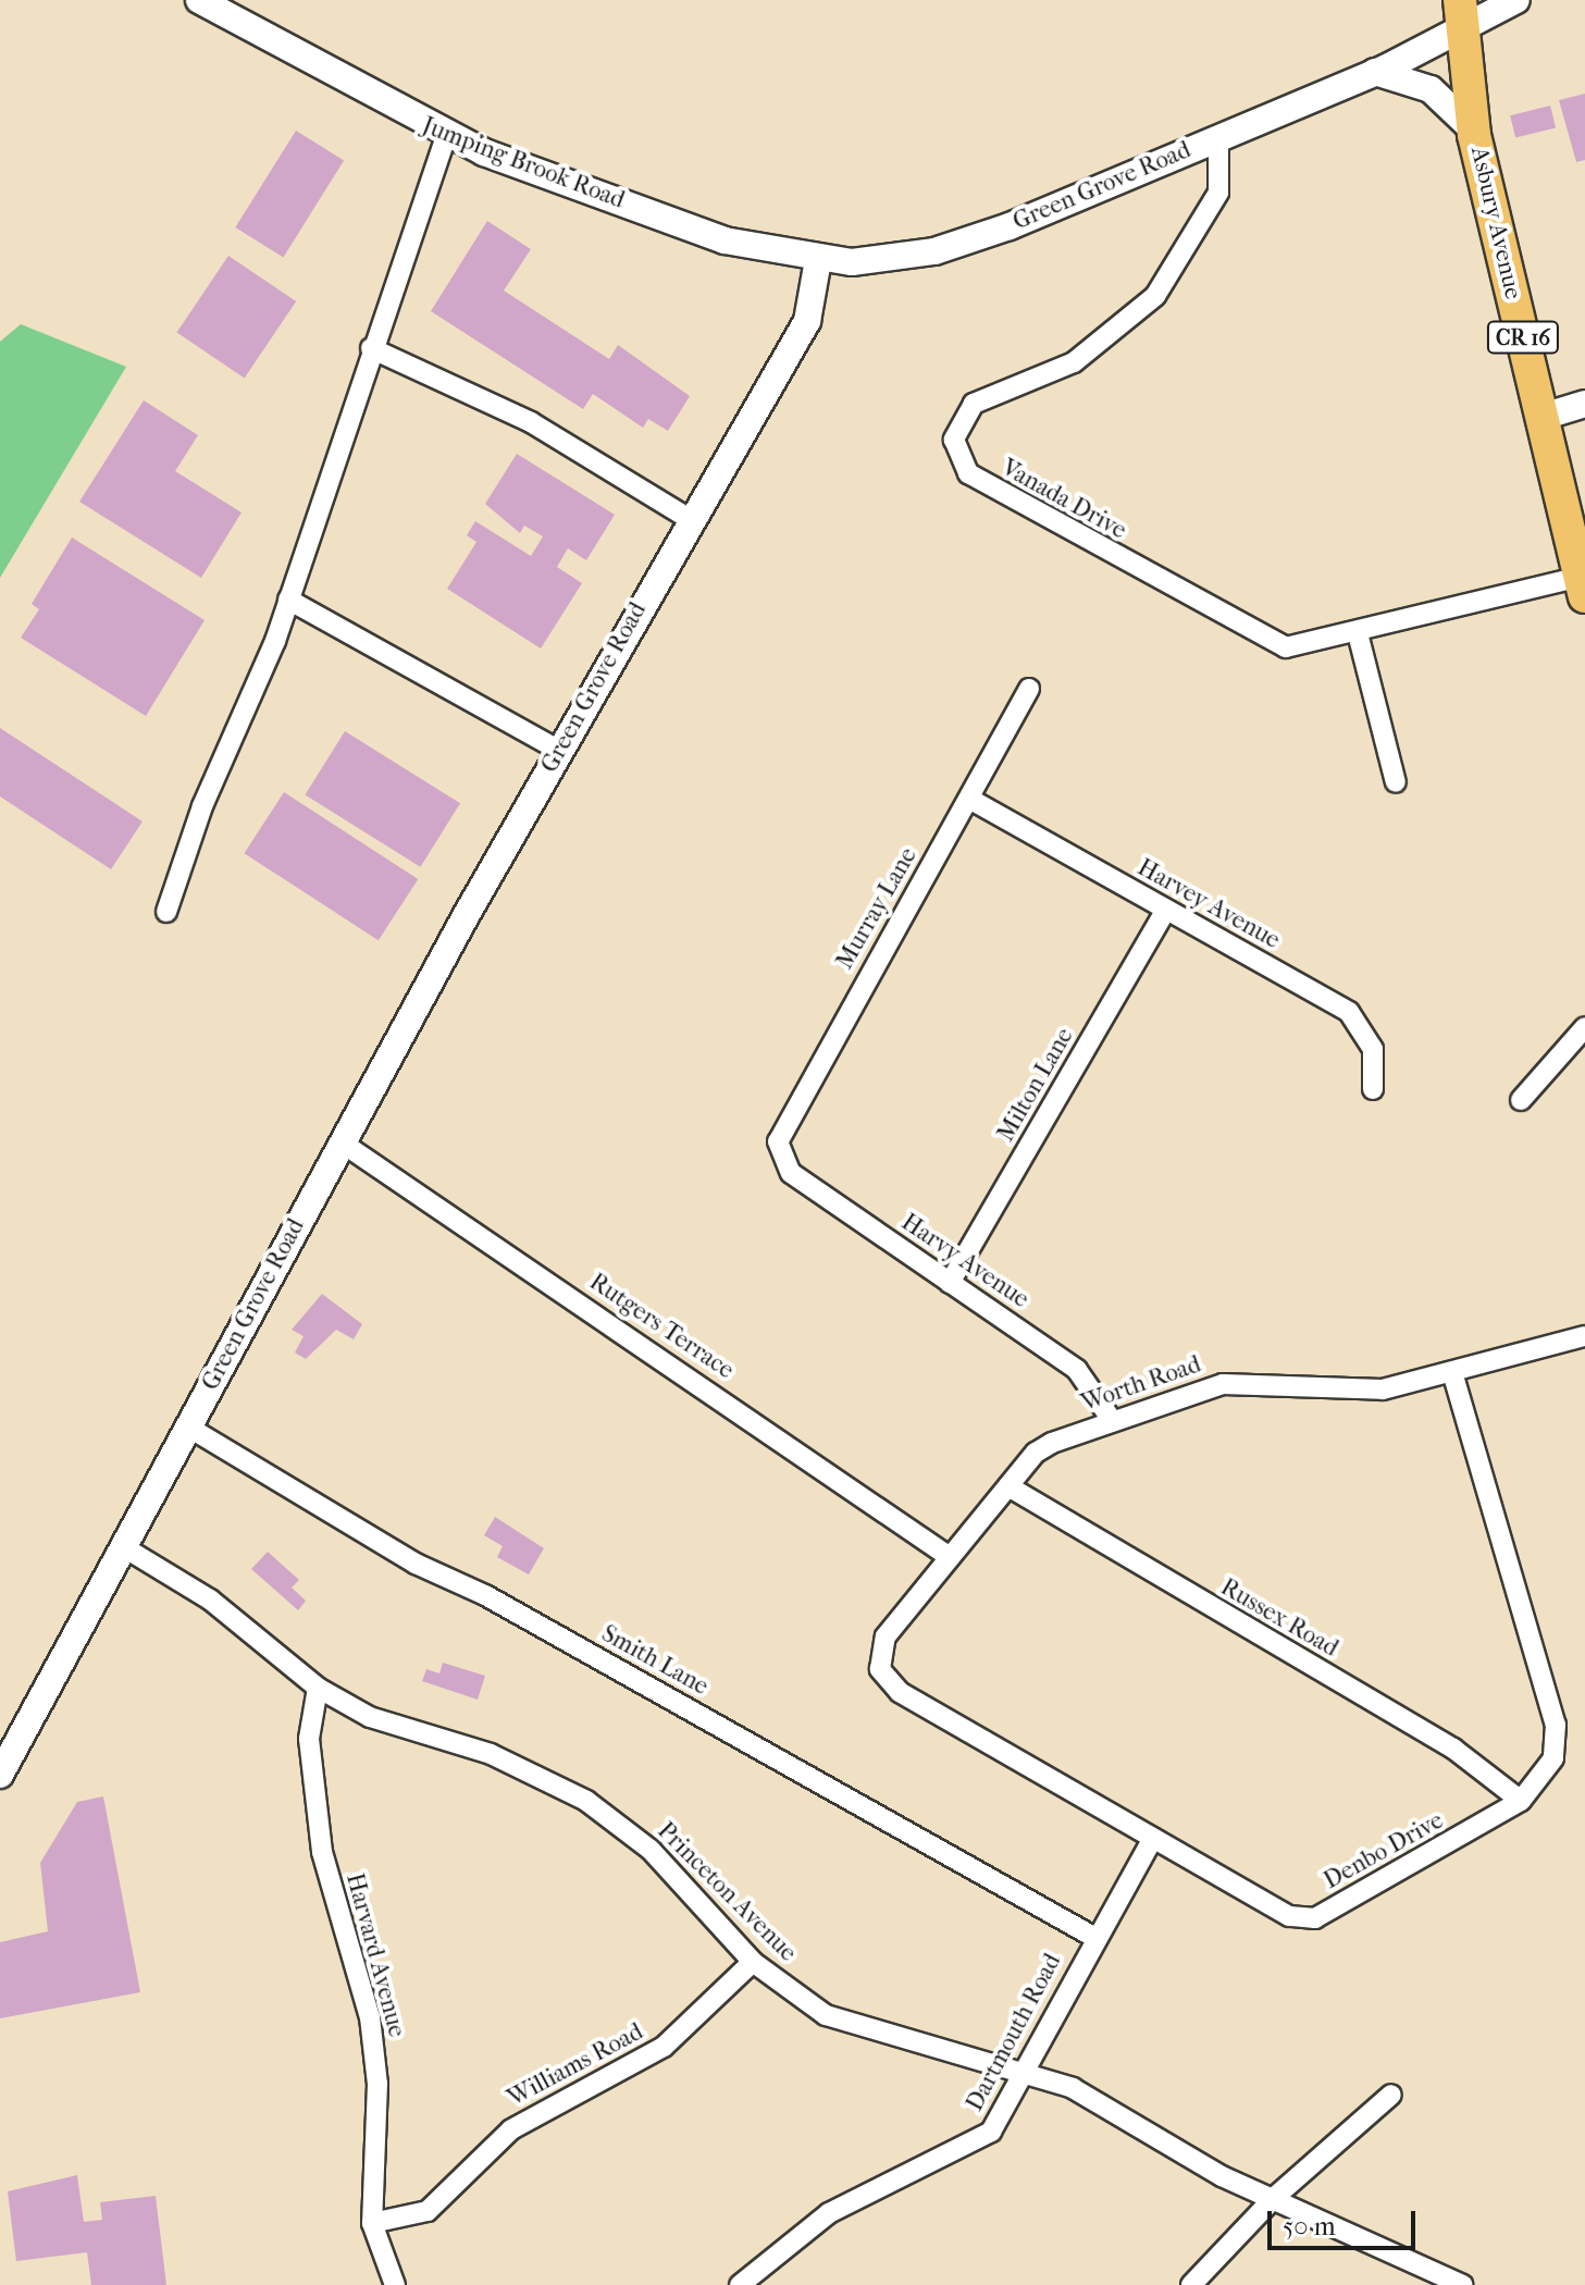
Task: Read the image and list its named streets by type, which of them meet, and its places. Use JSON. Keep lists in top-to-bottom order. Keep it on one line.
{"streets":{"main road":["Asbury Avenue","CR 16"],"street":["Jumping Brook Road","Green Grove Road","Vanada Drive","Harvey Avenue","Murray Lane","Milton Lane","Harvy Avenue","Rutgers Terrace","Worth Road","Russex Road","Smith Lane","Denbo Drive","Princeton Avenue","Harvard Avenue","Dartmouth Road","Williams Road"]},"crossings":[["Jumping Brook Road","Green Grove Road"],["Green Grove Road","Asbury Avenue"],["Green Grove Road","Vanada Drive"],["Green Grove Road","Rutgers Terrace"],["Green Grove Road","Smith Lane"],["Green Grove Road","Princeton Avenue"],["Asbury Avenue","Vanada Drive"],["Harvey Avenue","Murray Lane"],["Harvey Avenue","Milton Lane"],["Murray Lane","Harvy Avenue"],["Milton Lane","Harvy Avenue"],["Harvy Avenue","Worth Road"],["Rutgers Terrace","Worth Road"],["Worth Road","Russex Road"],["Worth Road","Denbo Drive"],["Russex Road","Denbo Drive"],["Smith Lane","Dartmouth Road"],["Denbo Drive","Dartmouth Road"],["Princeton Avenue","Harvard Avenue"],["Princeton Avenue","Dartmouth Road"],["Princeton Avenue","Williams Road"],["Harvard Avenue","Williams Road"]],"scale_bar":"50 m"}
